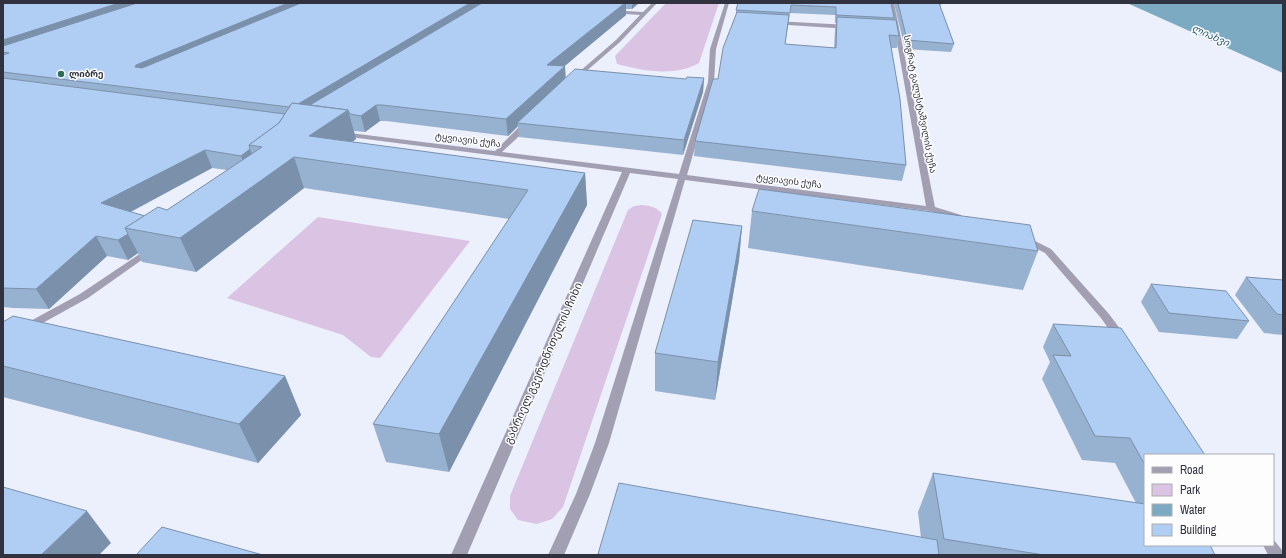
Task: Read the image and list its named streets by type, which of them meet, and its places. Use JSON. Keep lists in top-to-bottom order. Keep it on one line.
{"streets":{"street":["სოგრატ გალუსტაშვილის ქუჩა","ტყვიავის ქუჩა","გაბრიელ გვერდწითელის ჩიხი"]},"crossings":[["სოგრატ გალუსტაშვილის ქუჩა","ტყვიავის ქუჩა"],["ტყვიავის ქუჩა","გაბრიელ გვერდწითელის ჩიხი"]],"water":["ლიახვი"],"places":["ლიბრე"],"legend":["Road","Park","Water","Building"]}
